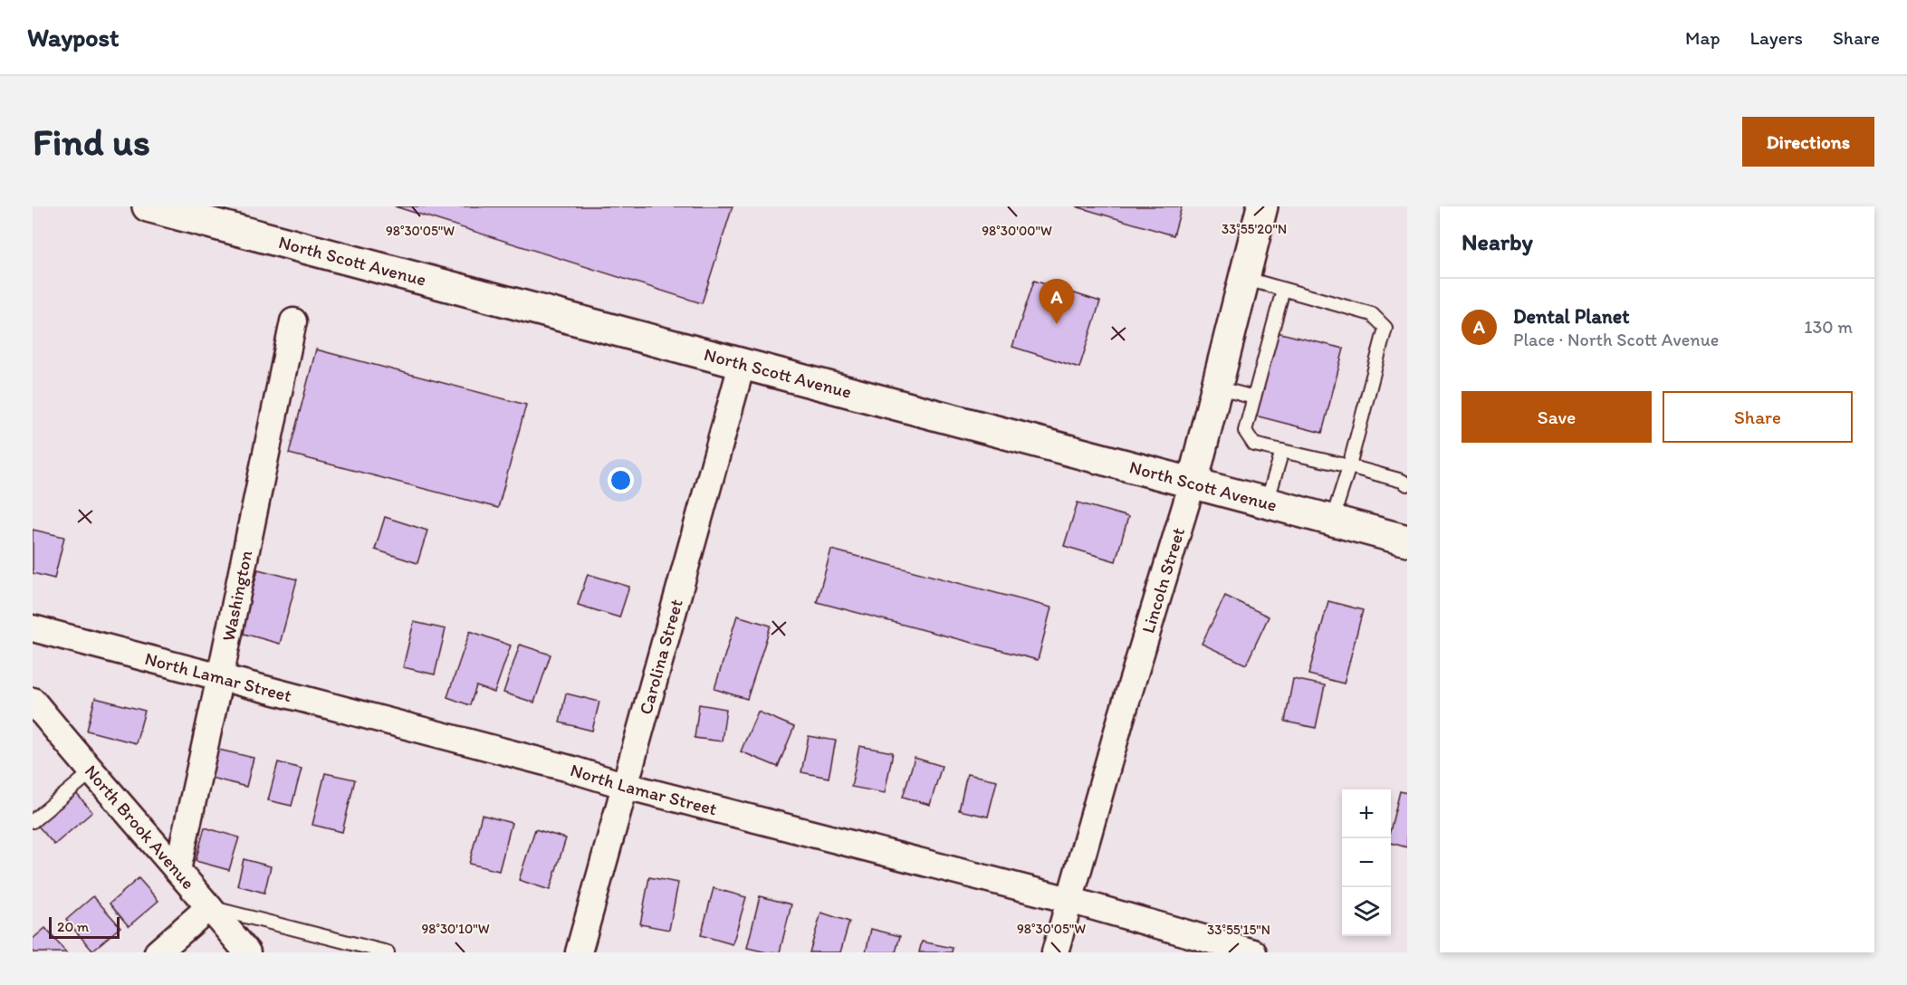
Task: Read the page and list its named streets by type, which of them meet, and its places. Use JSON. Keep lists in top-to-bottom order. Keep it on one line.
{"streets":{"main road":["North Scott Avenue","Lincoln Street"],"street":["Washington","Carolina Street","North Lamar Street","North Brook Avenue"]},"crossings":[["North Scott Avenue","Lincoln Street"],["North Scott Avenue","Carolina Street"],["Lincoln Street","North Lamar Street"],["Washington","North Lamar Street"],["Washington","North Brook Avenue"],["Carolina Street","North Lamar Street"]],"scale_bar":"20 m","page":{"header":"Waypost","nav":["Map","Layers","Share"],"buttons":["Directions",["Save","Share"]],"title":"Find us","heading":"Nearby","list":[{"mark":"A","name":"Dental Planet","note":"Place · North Scott Avenue","value":"130 m"}],"pins":"A","map_buttons":["+","−"],"scale":"20 m"},"coordinates":["33°55'20\"N","98°30'05\"W","98°30'00\"W","98°30'10\"W","33°55'15\"N"]}
